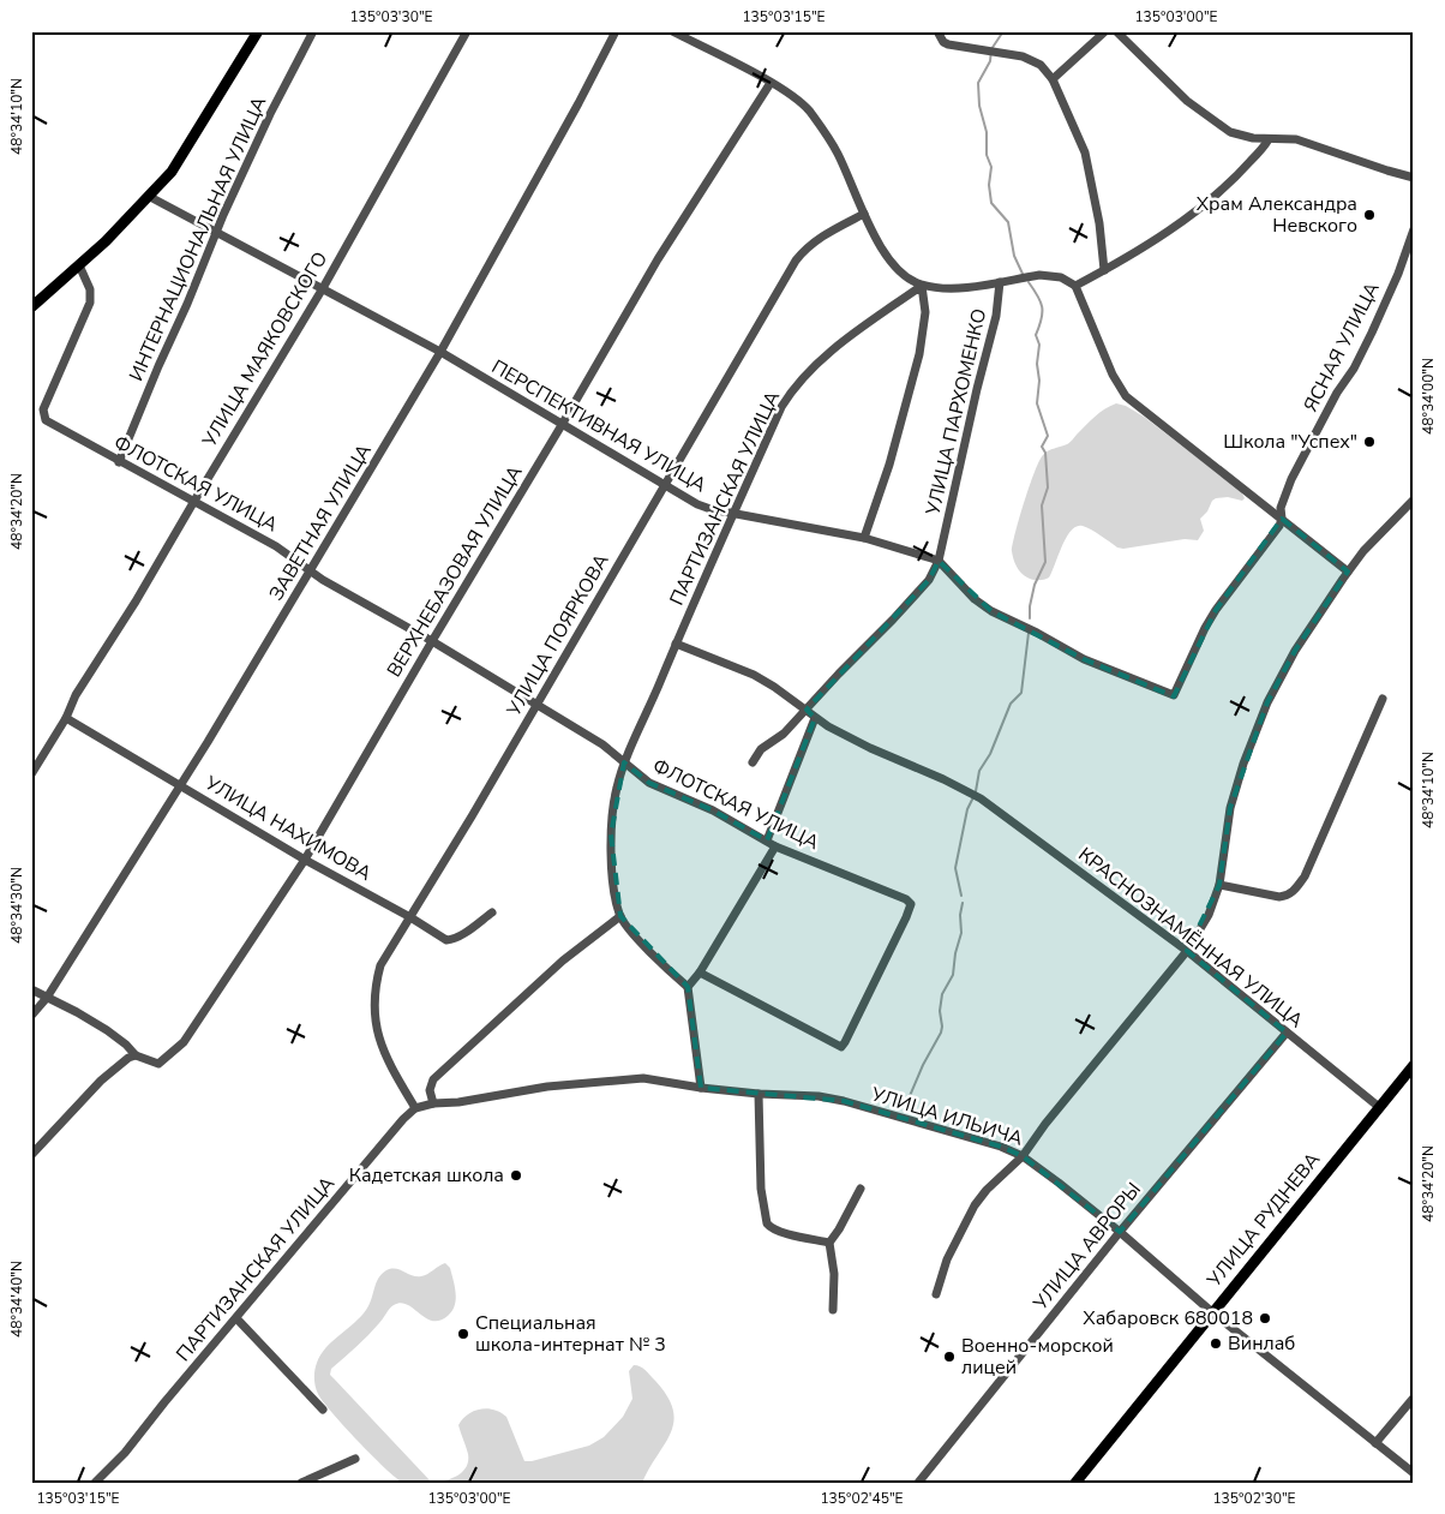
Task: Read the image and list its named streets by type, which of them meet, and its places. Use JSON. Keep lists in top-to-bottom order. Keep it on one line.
{"streets":{"main road":["УЛИЦА РУДНЕВА"],"street":["ИНТЕРНАЦИОНАЛЬНАЯ УЛИЦА","ЯСНАЯ УЛИЦА","УЛИЦА МАЯКОВСКОГО","УЛИЦА ПАРХОМЕНКО","ПЕРСПЕКТИВНАЯ УЛИЦА","ФЛОТСКАЯ УЛИЦА","ПАРТИЗАНСКАЯ УЛИЦА","ЗАВЕТНАЯ УЛИЦА","ВЕРХНЕБАЗОВАЯ УЛИЦА","УЛИЦА ПОЯРКОВА","УЛИЦА НАХИМОВА","КРАСНОЗНАМЁННАЯ УЛИЦА","УЛИЦА ИЛЬИЧА","УЛИЦА АВРОРЫ"]},"crossings":[["ИНТЕРНАЦИОНАЛЬНАЯ УЛИЦА","ПЕРСПЕКТИВНАЯ УЛИЦА"],["ИНТЕРНАЦИОНАЛЬНАЯ УЛИЦА","ФЛОТСКАЯ УЛИЦА"],["ЯСНАЯ УЛИЦА","ПЕРСПЕКТИВНАЯ УЛИЦА"],["УЛИЦА МАЯКОВСКОГО","ПЕРСПЕКТИВНАЯ УЛИЦА"],["УЛИЦА МАЯКОВСКОГО","ФЛОТСКАЯ УЛИЦА"],["УЛИЦА МАЯКОВСКОГО","УЛИЦА НАХИМОВА"],["УЛИЦА ПАРХОМЕНКО","ПЕРСПЕКТИВНАЯ УЛИЦА"],["ПЕРСПЕКТИВНАЯ УЛИЦА","ПАРТИЗАНСКАЯ УЛИЦА"],["ПЕРСПЕКТИВНАЯ УЛИЦА","ЗАВЕТНАЯ УЛИЦА"],["ПЕРСПЕКТИВНАЯ УЛИЦА","ВЕРХНЕБАЗОВАЯ УЛИЦА"],["ПЕРСПЕКТИВНАЯ УЛИЦА","УЛИЦА ПОЯРКОВА"],["ФЛОТСКАЯ УЛИЦА","ПАРТИЗАНСКАЯ УЛИЦА"],["ФЛОТСКАЯ УЛИЦА","ЗАВЕТНАЯ УЛИЦА"],["ФЛОТСКАЯ УЛИЦА","ВЕРХНЕБАЗОВАЯ УЛИЦА"],["ФЛОТСКАЯ УЛИЦА","УЛИЦА ПОЯРКОВА"],["ПАРТИЗАНСКАЯ УЛИЦА","УЛИЦА ПОЯРКОВА"],["ЗАВЕТНАЯ УЛИЦА","УЛИЦА НАХИМОВА"],["ВЕРХНЕБАЗОВАЯ УЛИЦА","УЛИЦА НАХИМОВА"],["УЛИЦА ПОЯРКОВА","УЛИЦА НАХИМОВА"],["КРАСНОЗНАМЁННАЯ УЛИЦА","УЛИЦА РУДНЕВА"],["КРАСНОЗНАМЁННАЯ УЛИЦА","УЛИЦА АВРОРЫ"],["УЛИЦА ИЛЬИЧА","УЛИЦА РУДНЕВА"],["УЛИЦА ИЛЬИЧА","УЛИЦА АВРОРЫ"]],"places":["Храм Александра Невского","Школа \"Успех\"","Кадетская школа","Хабаровск 680018","Специальная школа-интернат № 3","Винлаб","Военно-морской лицей"],"coordinates":["135°03'30\"E","135°03'15\"E","135°03'00\"E","48°34'10\"N","48°34'00\"N","48°34'20\"N","48°34'30\"N","48°34'40\"N","135°02'45\"E","135°02'30\"E"]}
